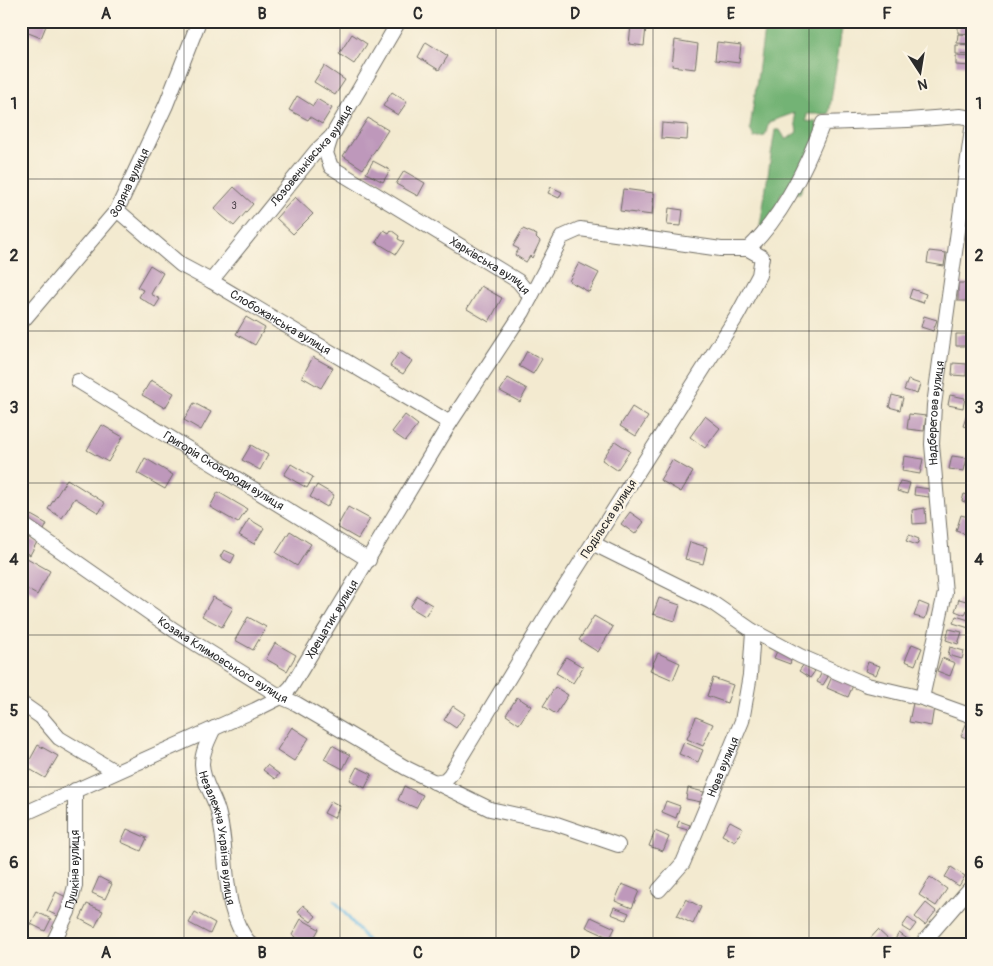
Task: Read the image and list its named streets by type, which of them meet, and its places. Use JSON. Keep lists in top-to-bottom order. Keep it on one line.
{"streets":{"street":["Лозовеньківська вулиця","Зоряна вулиця","Харківська вулиця","Слобожанська вулиця","Надберегова вулиця","Григорія Сковороди вулиця","Подільска вулиця","Хрещатик вулиця","Козака Климовського вулиця","Нова вулиця","Незалежна Україна вулиця","Пушкіна вулиця"]},"crossings":[["Лозовеньківська вулиця","Харківська вулиця"],["Лозовеньківська вулиця","Слобожанська вулиця"],["Зоряна вулиця","Слобожанська вулиця"],["Харківська вулиця","Подільска вулиця"],["Харківська вулиця","Хрещатик вулиця"],["Слобожанська вулиця","Хрещатик вулиця"],["Григорія Сковороди вулиця","Хрещатик вулиця"],["Подільска вулиця","Козака Климовського вулиця"],["Хрещатик вулиця","Козака Климовського вулиця"],["Хрещатик вулиця","Незалежна Україна вулиця"],["Хрещатик вулиця","Пушкіна вулиця"]],"house_numbers":["3"],"north":"bottom","grid":{"columns":["A","B","C","D","E","F"],"rows":["1","2","3","4","5","6"]}}
